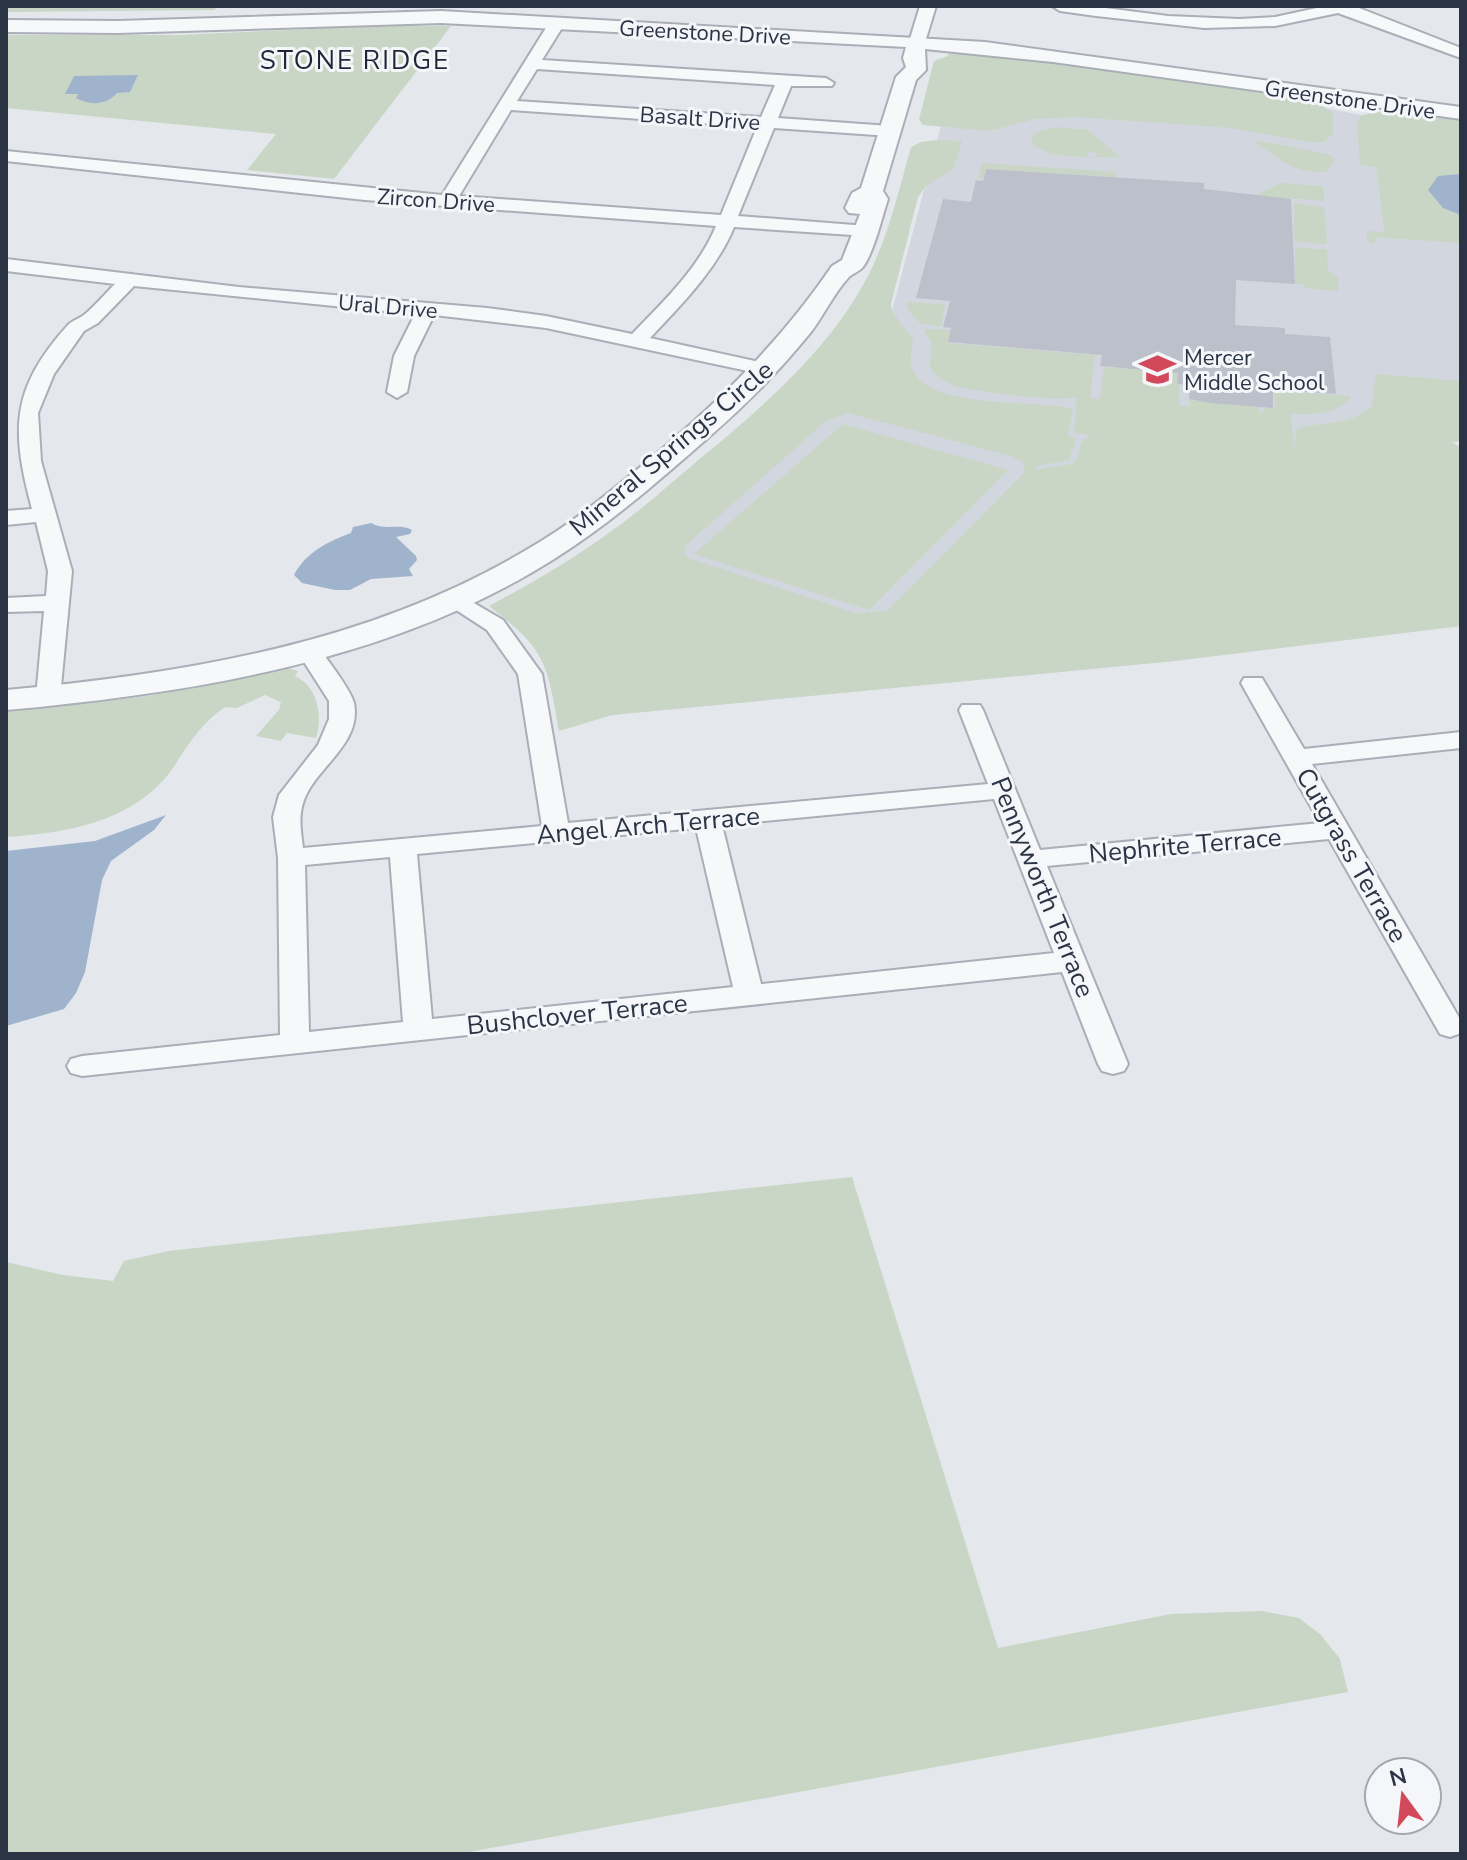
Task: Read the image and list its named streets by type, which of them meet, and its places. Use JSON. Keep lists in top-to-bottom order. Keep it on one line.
{"streets":{"street":["Greenstone Drive","Basalt Drive","Zircon Drive","Ural Drive","Mineral Springs Circle","Angel Arch Terrace","Nephrite Terrace","Cutgrass Terrace","Pennyworth Terrace","Bushclover Terrace"]},"crossings":[["Greenstone Drive","Mineral Springs Circle"],["Basalt Drive","Mineral Springs Circle"],["Zircon Drive","Mineral Springs Circle"],["Ural Drive","Mineral Springs Circle"],["Angel Arch Terrace","Pennyworth Terrace"],["Nephrite Terrace","Cutgrass Terrace"],["Nephrite Terrace","Pennyworth Terrace"],["Pennyworth Terrace","Bushclover Terrace"]],"districts":["STONE RIDGE"],"places":{"school or university":["Mercer Middle School"]},"north":"top"}
